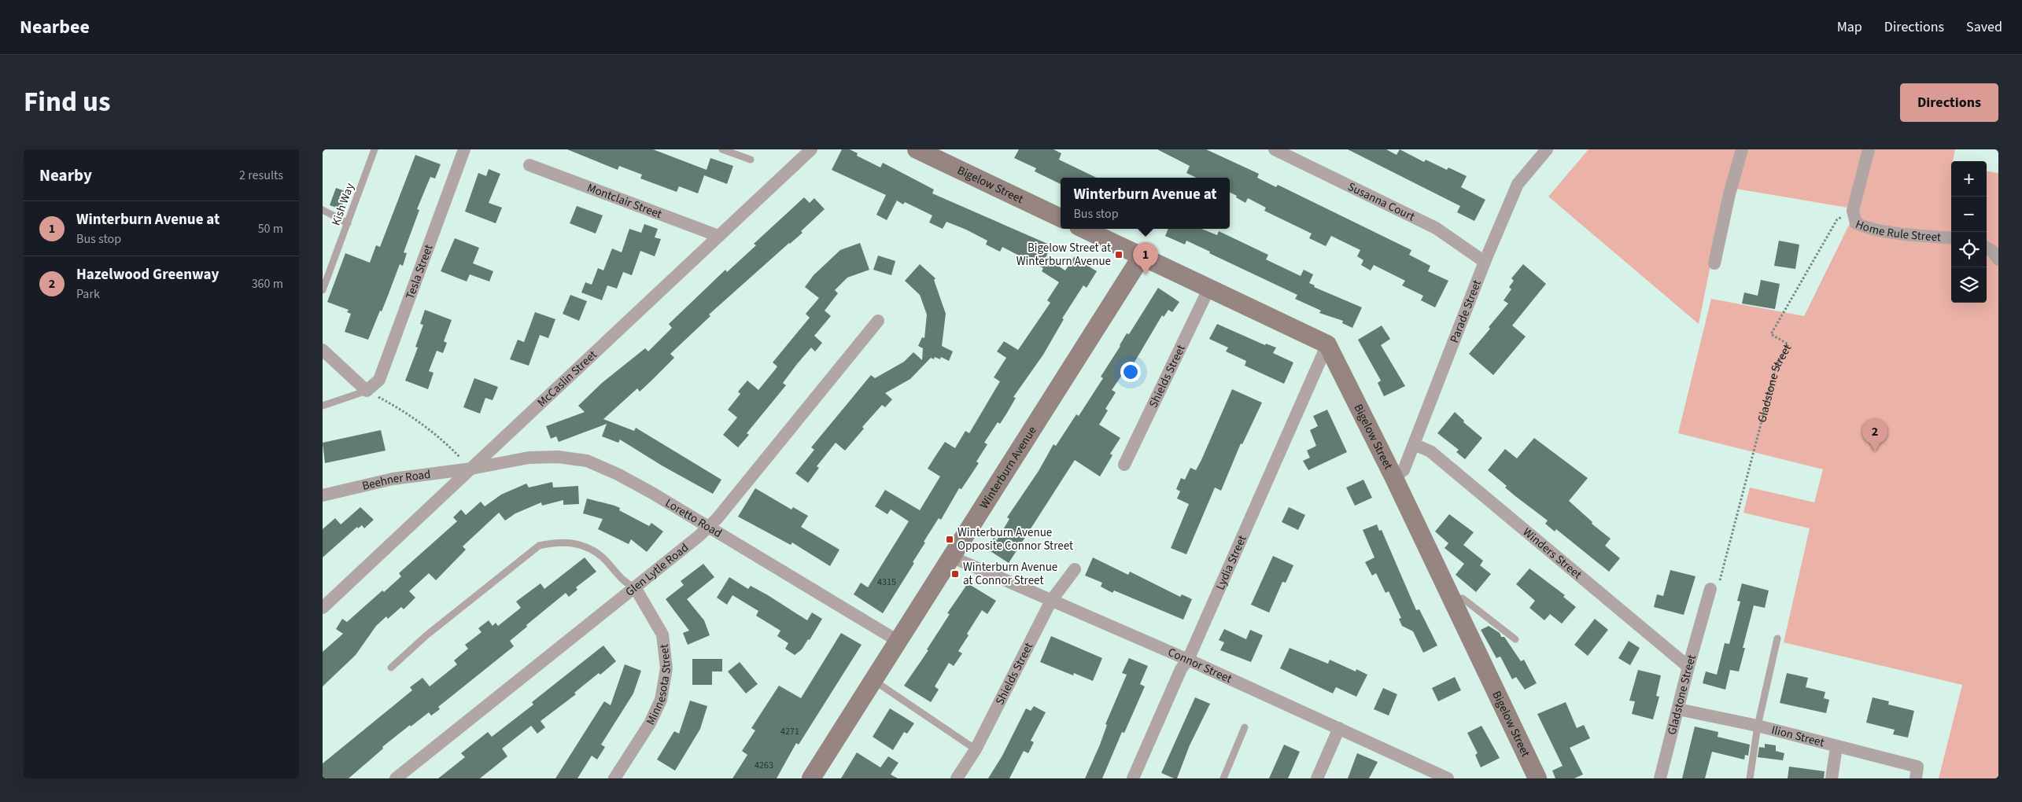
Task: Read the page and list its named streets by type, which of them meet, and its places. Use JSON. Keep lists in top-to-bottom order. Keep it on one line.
{"streets":{"street":["Bigelow Street","Montclair Street","Susanna Court","Home Rule Street","Tesla Street","Parade Street","Shields Street","McCaslin Street","Gladstone Street","Winterburn Avenue","Beehner Road","Loretto Road","Winders Street","Lydia Street","Glen Lytle Road","Connor Street","Minnesota Street","Ilion Street"],"lane":["Kish Way"]},"crossings":[["Bigelow Street","Parade Street"],["Bigelow Street","Lydia Street"],["Montclair Street","McCaslin Street"],["Susanna Court","Parade Street"],["Home Rule Street","Gladstone Street"],["Parade Street","Winders Street"],["Shields Street","Connor Street"],["McCaslin Street","Beehner Road"],["McCaslin Street","Loretto Road"],["Gladstone Street","Winders Street"],["Gladstone Street","Ilion Street"],["Winterburn Avenue","Loretto Road"],["Winterburn Avenue","Connor Street"],["Beehner Road","Loretto Road"],["Loretto Road","Glen Lytle Road"],["Lydia Street","Connor Street"],["Glen Lytle Road","Minnesota Street"]],"places":{"transit":["Bigelow Street at Winterburn Avenue","Winterburn Avenue Opposite Connor Street","Winterburn Avenue at Connor Street"]},"house_numbers":["4315","4271","4263"],"page":{"header":"Nearbee","nav":["Map","Directions","Saved"],"title":"Find us","buttons":"Directions","heading":["Nearby","2 results"],"map_buttons":["+","−"],"popup":["Winterburn Avenue at","Bus stop"],"list":[{"mark":"1","name":"Winterburn Avenue at","note":"Bus stop","value":"50 m"},{"mark":"2","name":"Hazelwood Greenway","note":"Park","value":"360 m"}],"pins":["1","2"]}}
